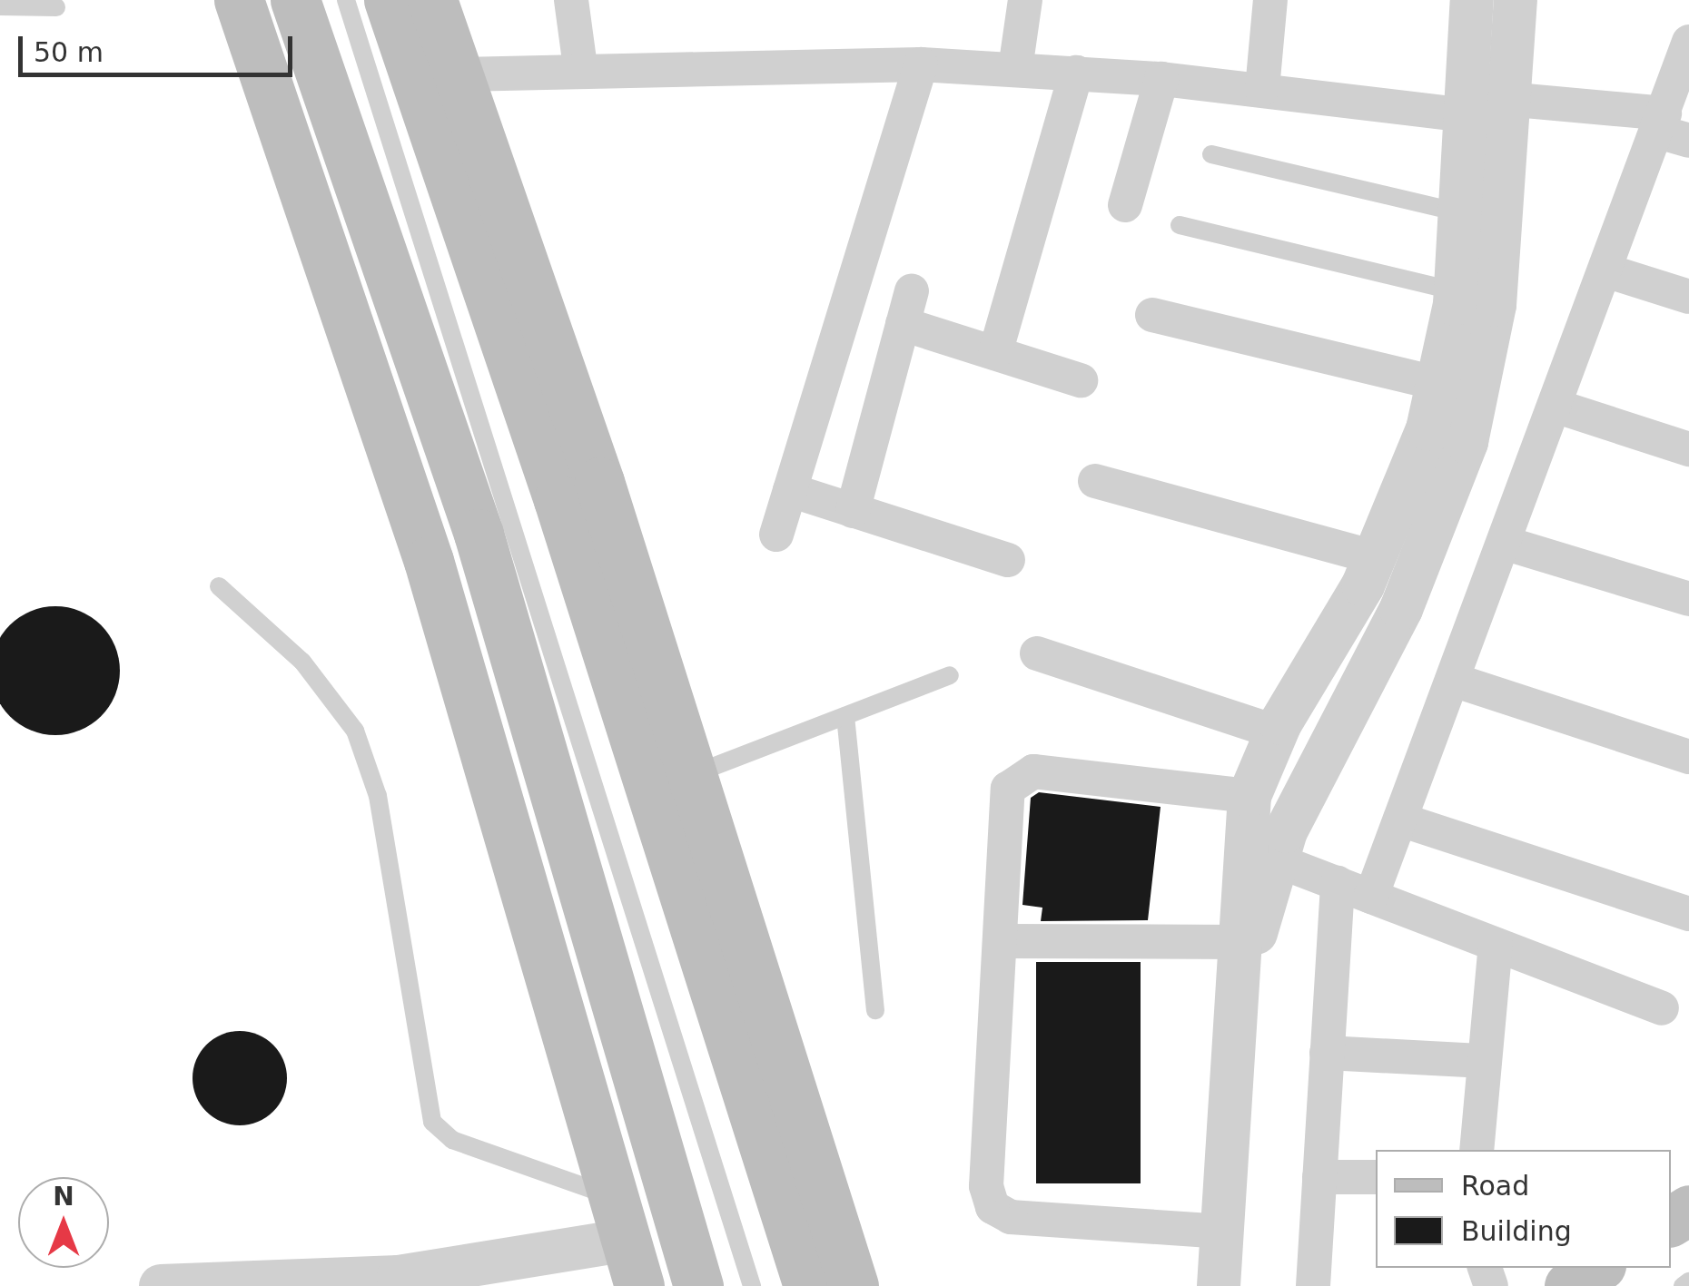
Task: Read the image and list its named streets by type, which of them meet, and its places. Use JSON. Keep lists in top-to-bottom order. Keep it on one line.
{"legend":["Road","Building"],"scale_bar":"50 m","north":"top"}
